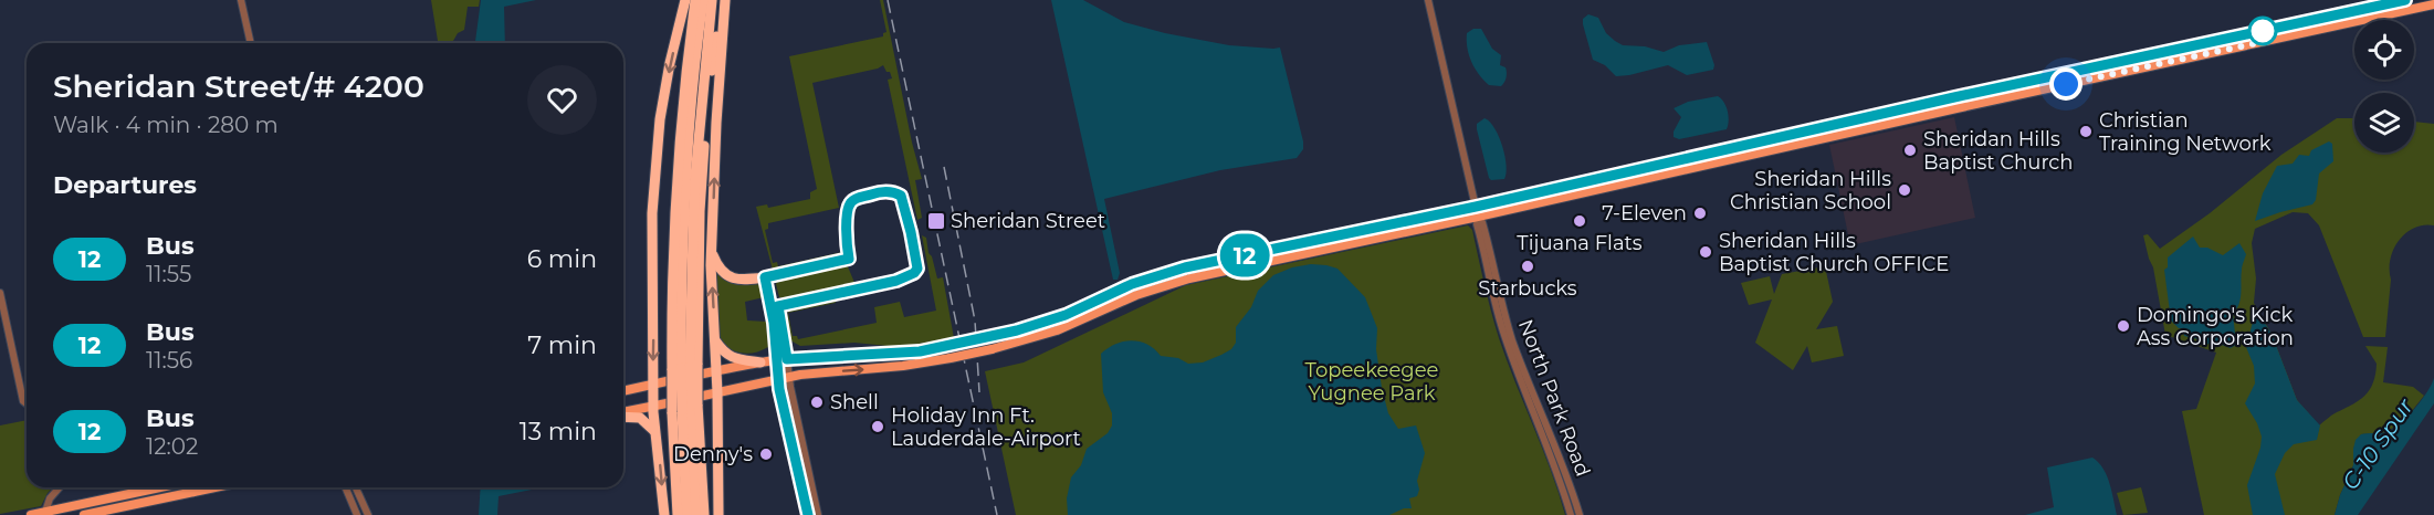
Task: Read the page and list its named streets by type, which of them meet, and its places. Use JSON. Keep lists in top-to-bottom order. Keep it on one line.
{"streets":{"street":["North Park Road"]},"water":["C-10 Spur"],"parks":["Topeekeegee Yugnee Park"],"places":{"other":["Christian Training Network","Sheridan Hills Baptist Church","Sheridan Hills Christian School","7-Eleven","Tijuana Flats","Sheridan Hills Baptist Church OFFICE","Starbucks","Domingo's Kick Ass Corporation","Shell","Holiday Inn Ft. Lauderdale-Airport","Denny's"],"transit":["Sheridan Street"]},"lines":["bus line 12"],"page":{"on_map":"12","heading":[["Sheridan Street/# 4200","Walk · 4 min · 280 m"],"Departures"],"list":[{"mark":"12","name":"Bus","note":"11:55","value":"6 min"},{"mark":"12","name":"Bus","note":"11:56","value":"7 min"},{"mark":"12","name":"Bus","note":"12:02","value":"13 min"}]}}
